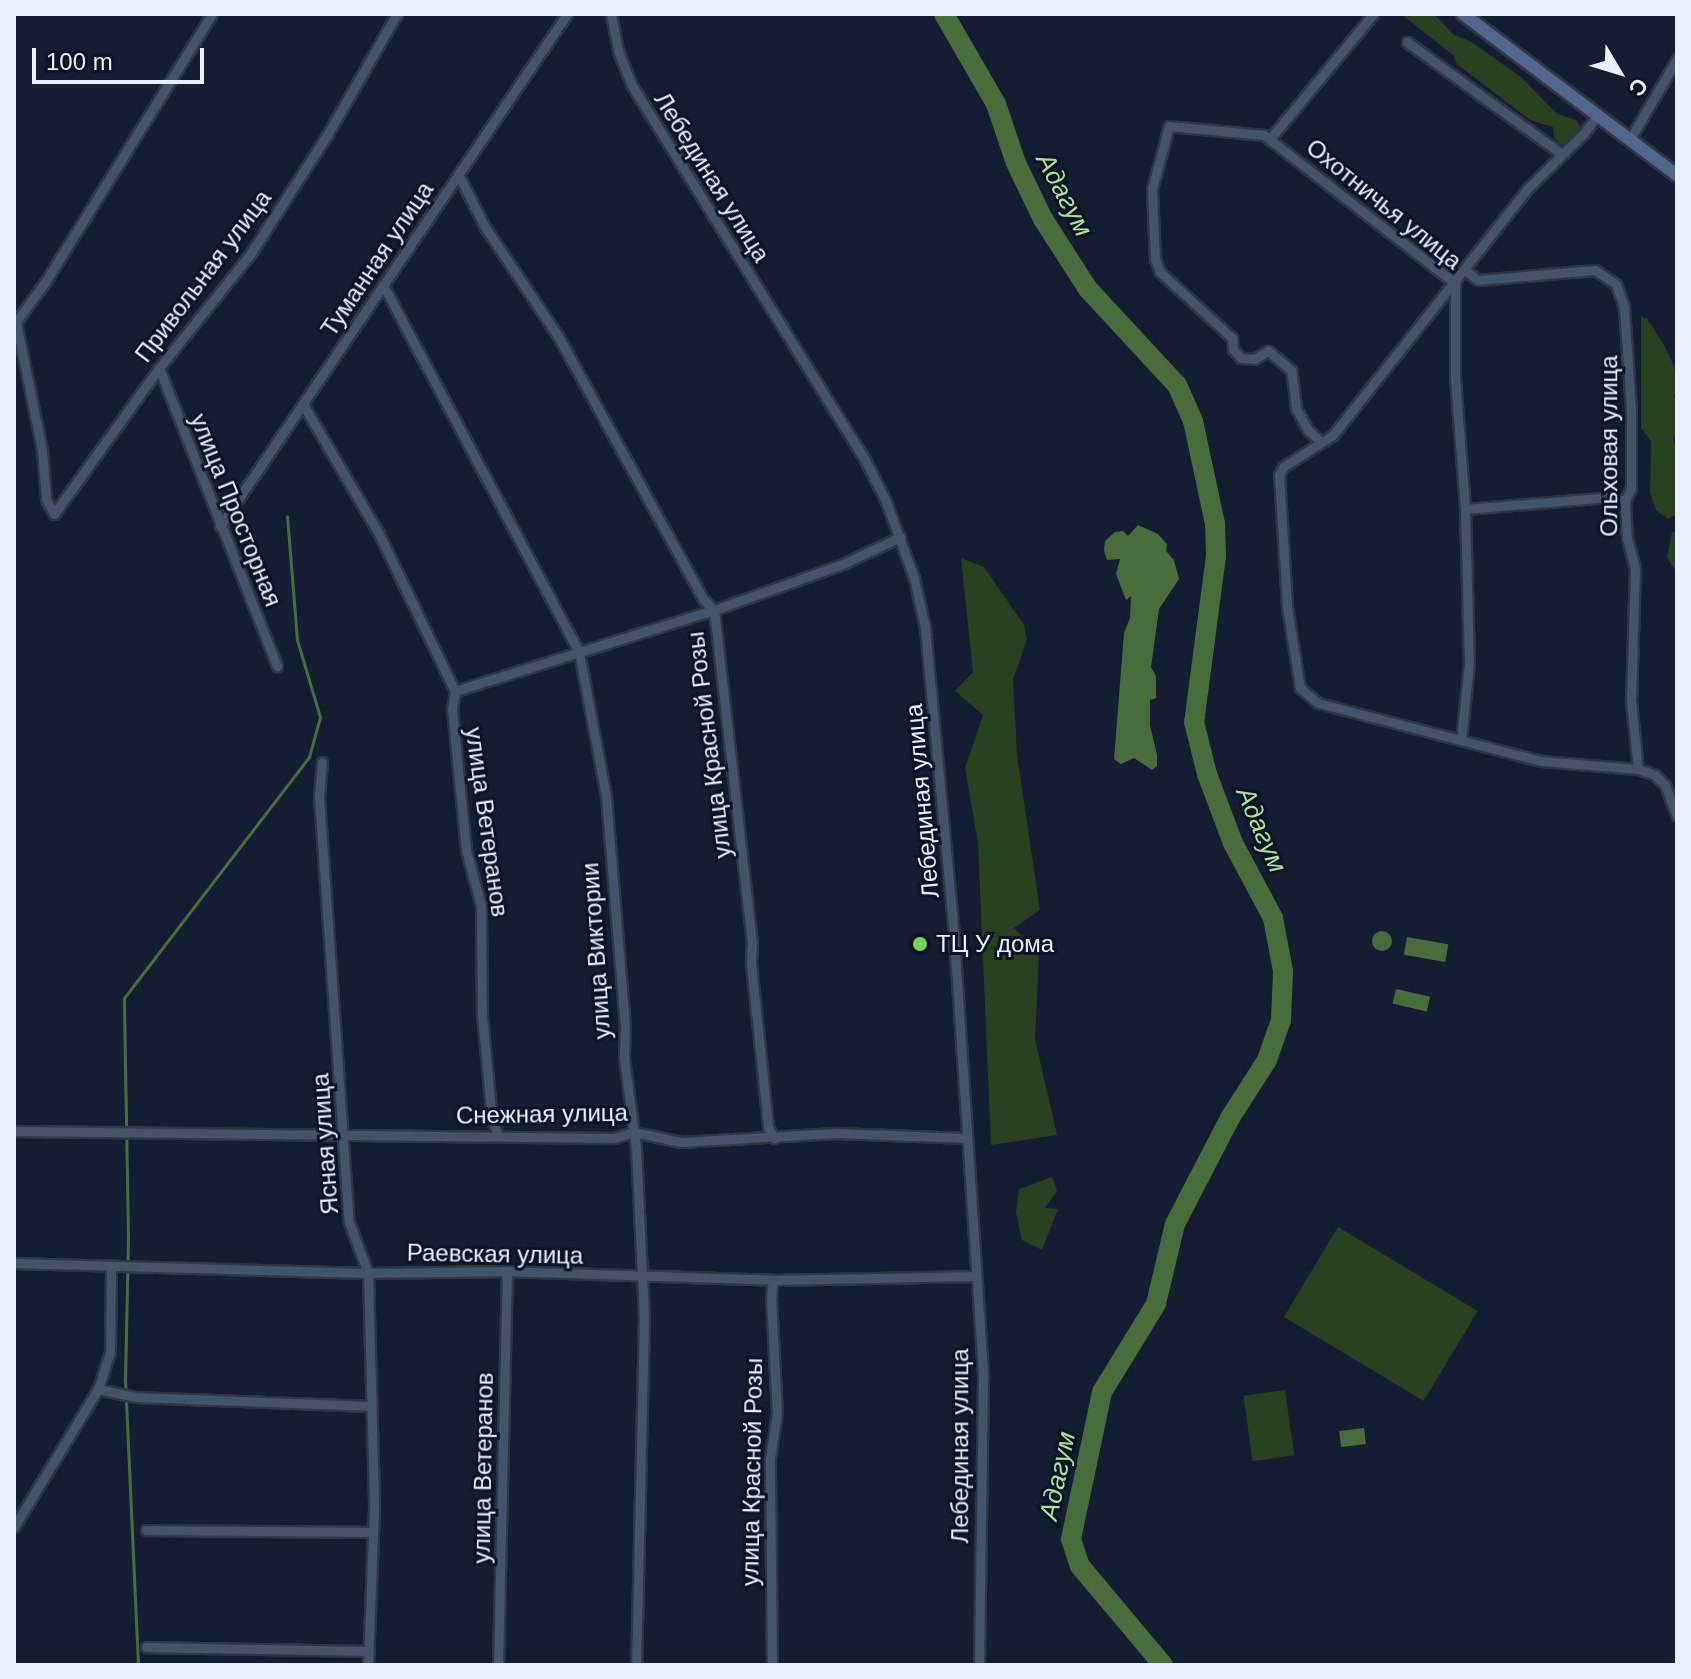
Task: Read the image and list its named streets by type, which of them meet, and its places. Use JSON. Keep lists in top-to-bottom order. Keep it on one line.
{"streets":{"street":["Лебединая улица","Охотничья улица","Туманная улица","Привольная улица","Ольховая улица","улица Просторная","улица Красной Розы","улица Ветеранов","улица Виктории","Снежная улица","Ясная улица","Раевская улица"]},"crossings":[["Лебединая улица","Снежная улица"],["Лебединая улица","Раевская улица"],["Туманная улица","улица Просторная"],["Туманная улица","улица Красной Розы"],["Туманная улица","улица Ветеранов"],["Туманная улица","улица Виктории"],["Привольная улица","улица Просторная"],["улица Красной Розы","Снежная улица"],["улица Красной Розы","Раевская улица"],["улица Ветеранов","Снежная улица"],["улица Ветеранов","Раевская улица"],["улица Виктории","Снежная улица"],["улица Виктории","Раевская улица"],["Снежная улица","Ясная улица"],["Ясная улица","Раевская улица"]],"water":["Адагум"],"places":["ТЦ У дома"],"scale_bar":"100 m","north":"bottom right"}
